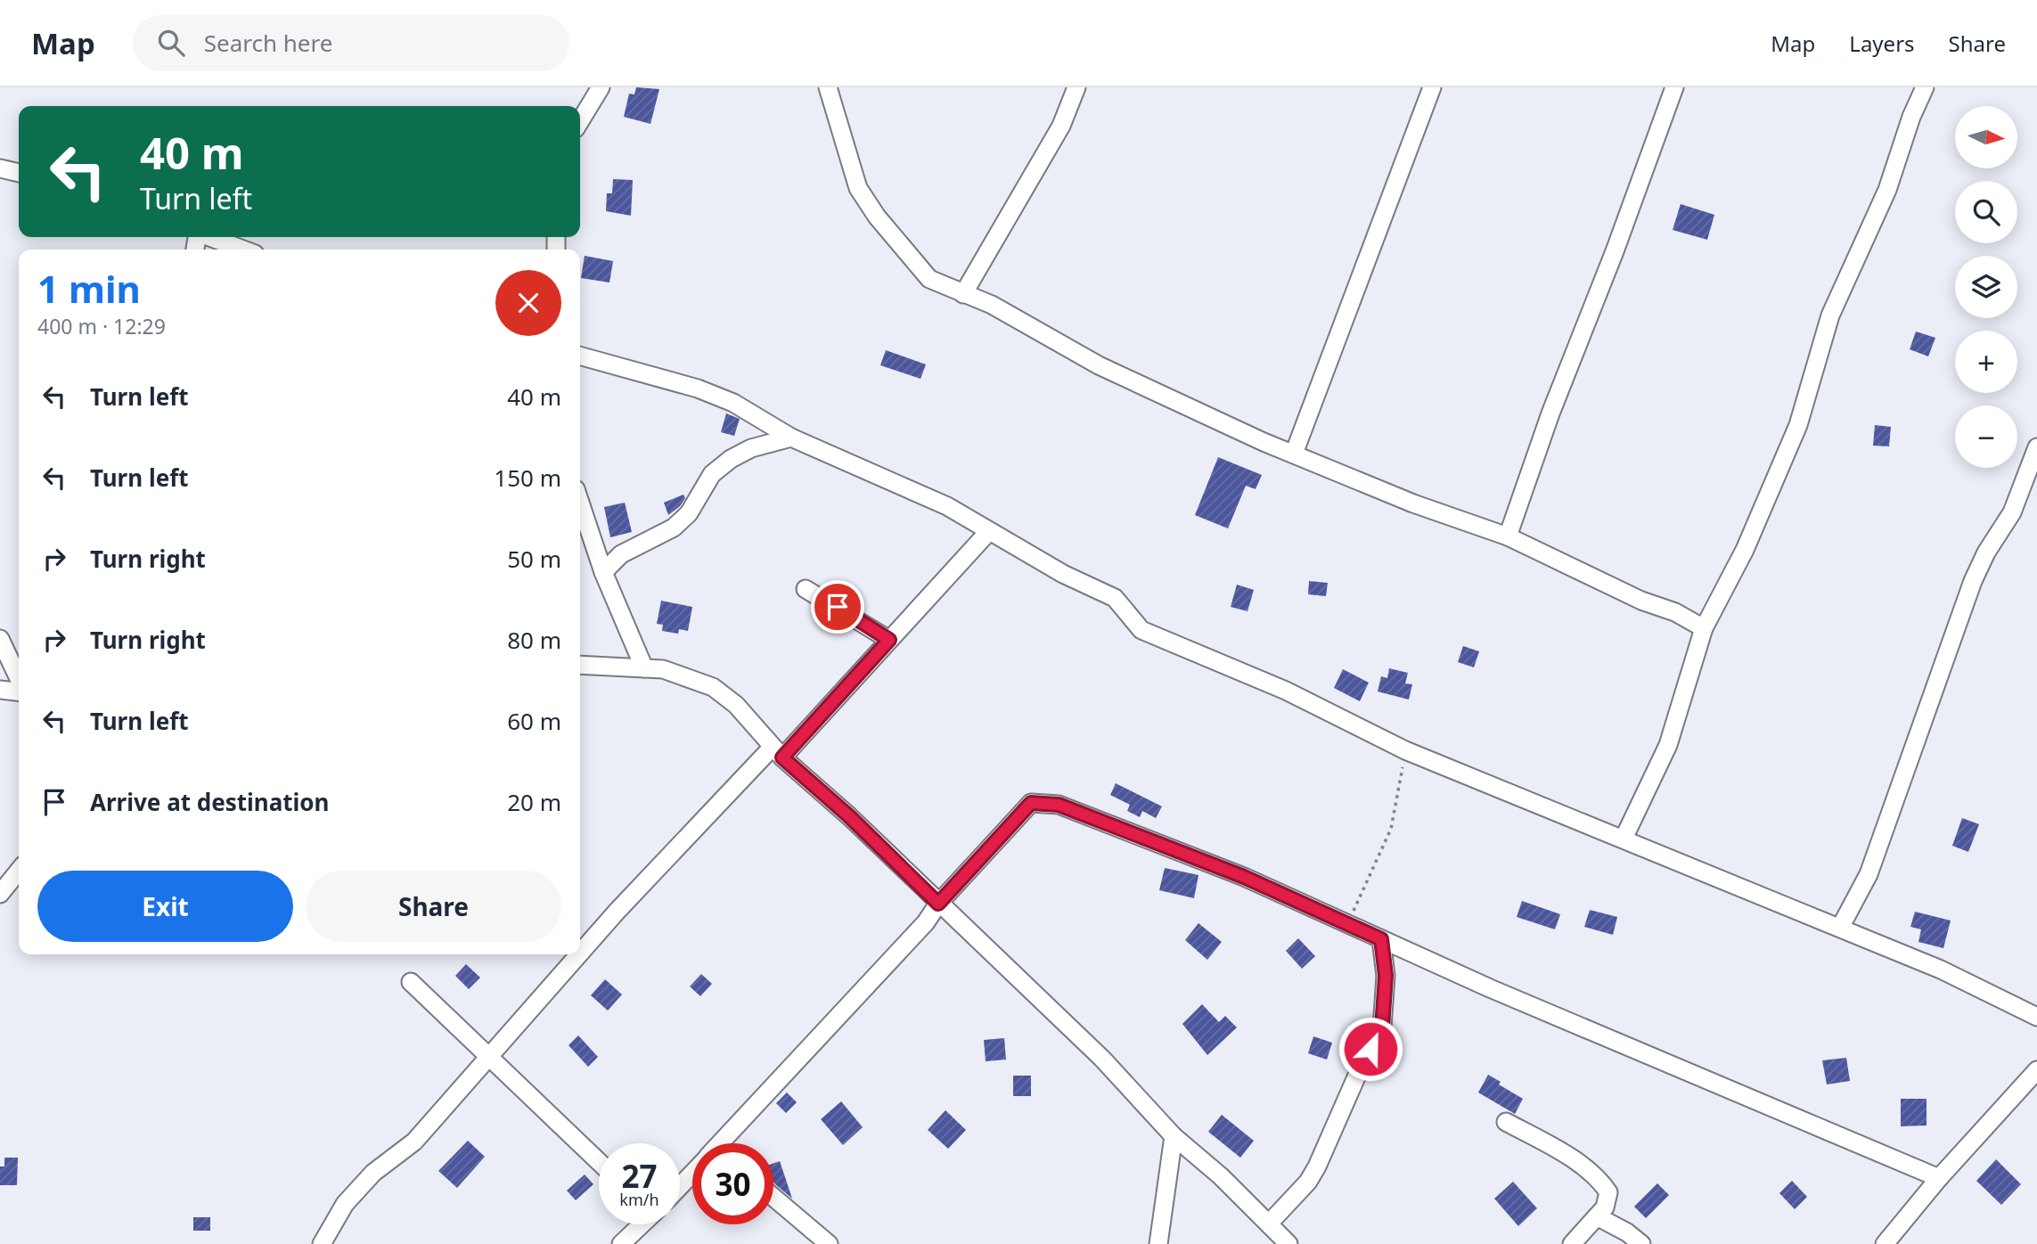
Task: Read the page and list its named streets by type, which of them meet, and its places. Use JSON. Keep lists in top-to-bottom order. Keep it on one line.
{"north":"right","page":{"header":"Map","search":"Search here","nav":["Map","Layers","Share"],"map_buttons":["+","−"],"turn":["40 m","Turn left"],"heading":["1 min","400 m · 12:29"],"list":[{"name":"Turn left","value":"40 m"},{"name":"Turn left","value":"150 m"},{"name":"Turn right","value":"50 m"},{"name":"Turn right","value":"80 m"},{"name":"Turn left","value":"60 m"},{"name":"Arrive at destination","value":"20 m"}],"buttons":["Exit","Share"],"speed":"27 km/h","limit":"30"}}
